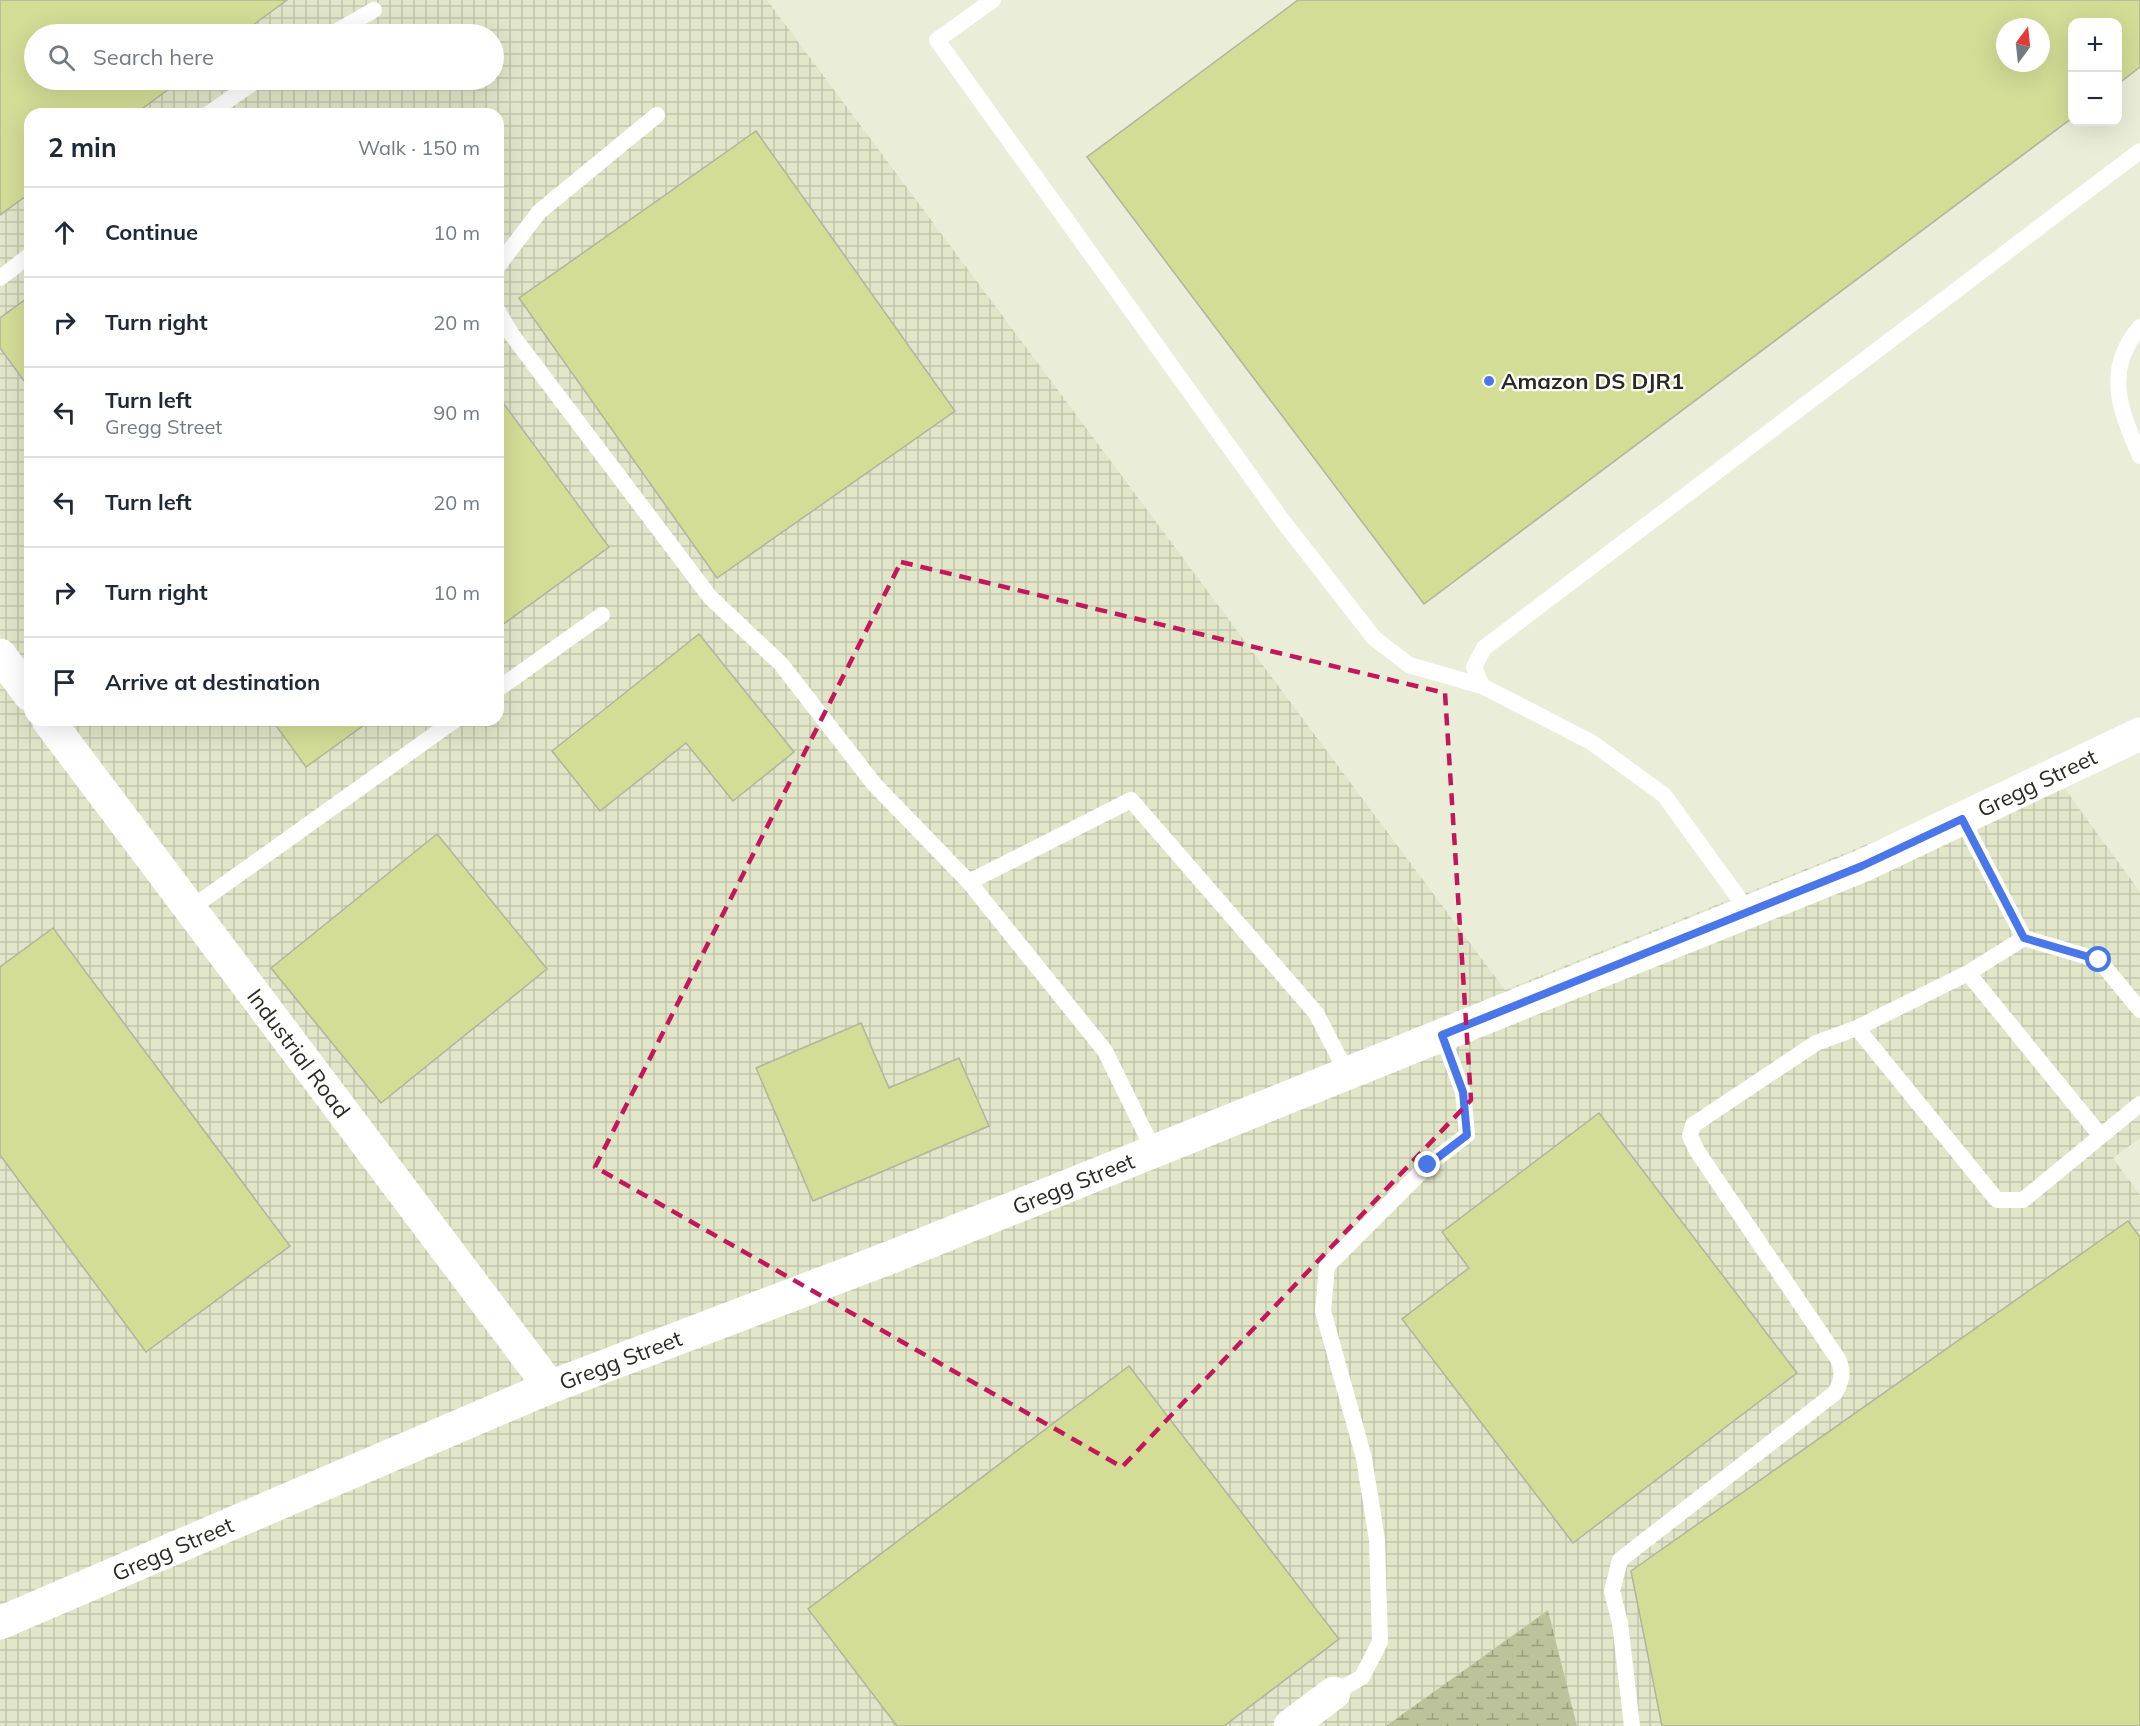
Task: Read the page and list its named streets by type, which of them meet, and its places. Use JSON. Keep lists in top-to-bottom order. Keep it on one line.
{"streets":{"street":["Gregg Street","Industrial Road"]},"crossings":[["Gregg Street","Industrial Road"]],"places":["Amazon DS DJR1"],"north":"top","page":{"map_buttons":["+","−"],"search":"Search here","heading":["2 min","Walk · 150 m"],"list":[["Continue","10 m"],["Turn right","20 m"],["Turn left","Gregg Street","90 m"],["Turn left","20 m"],["Turn right","10 m"],"Arrive at destination"]}}
